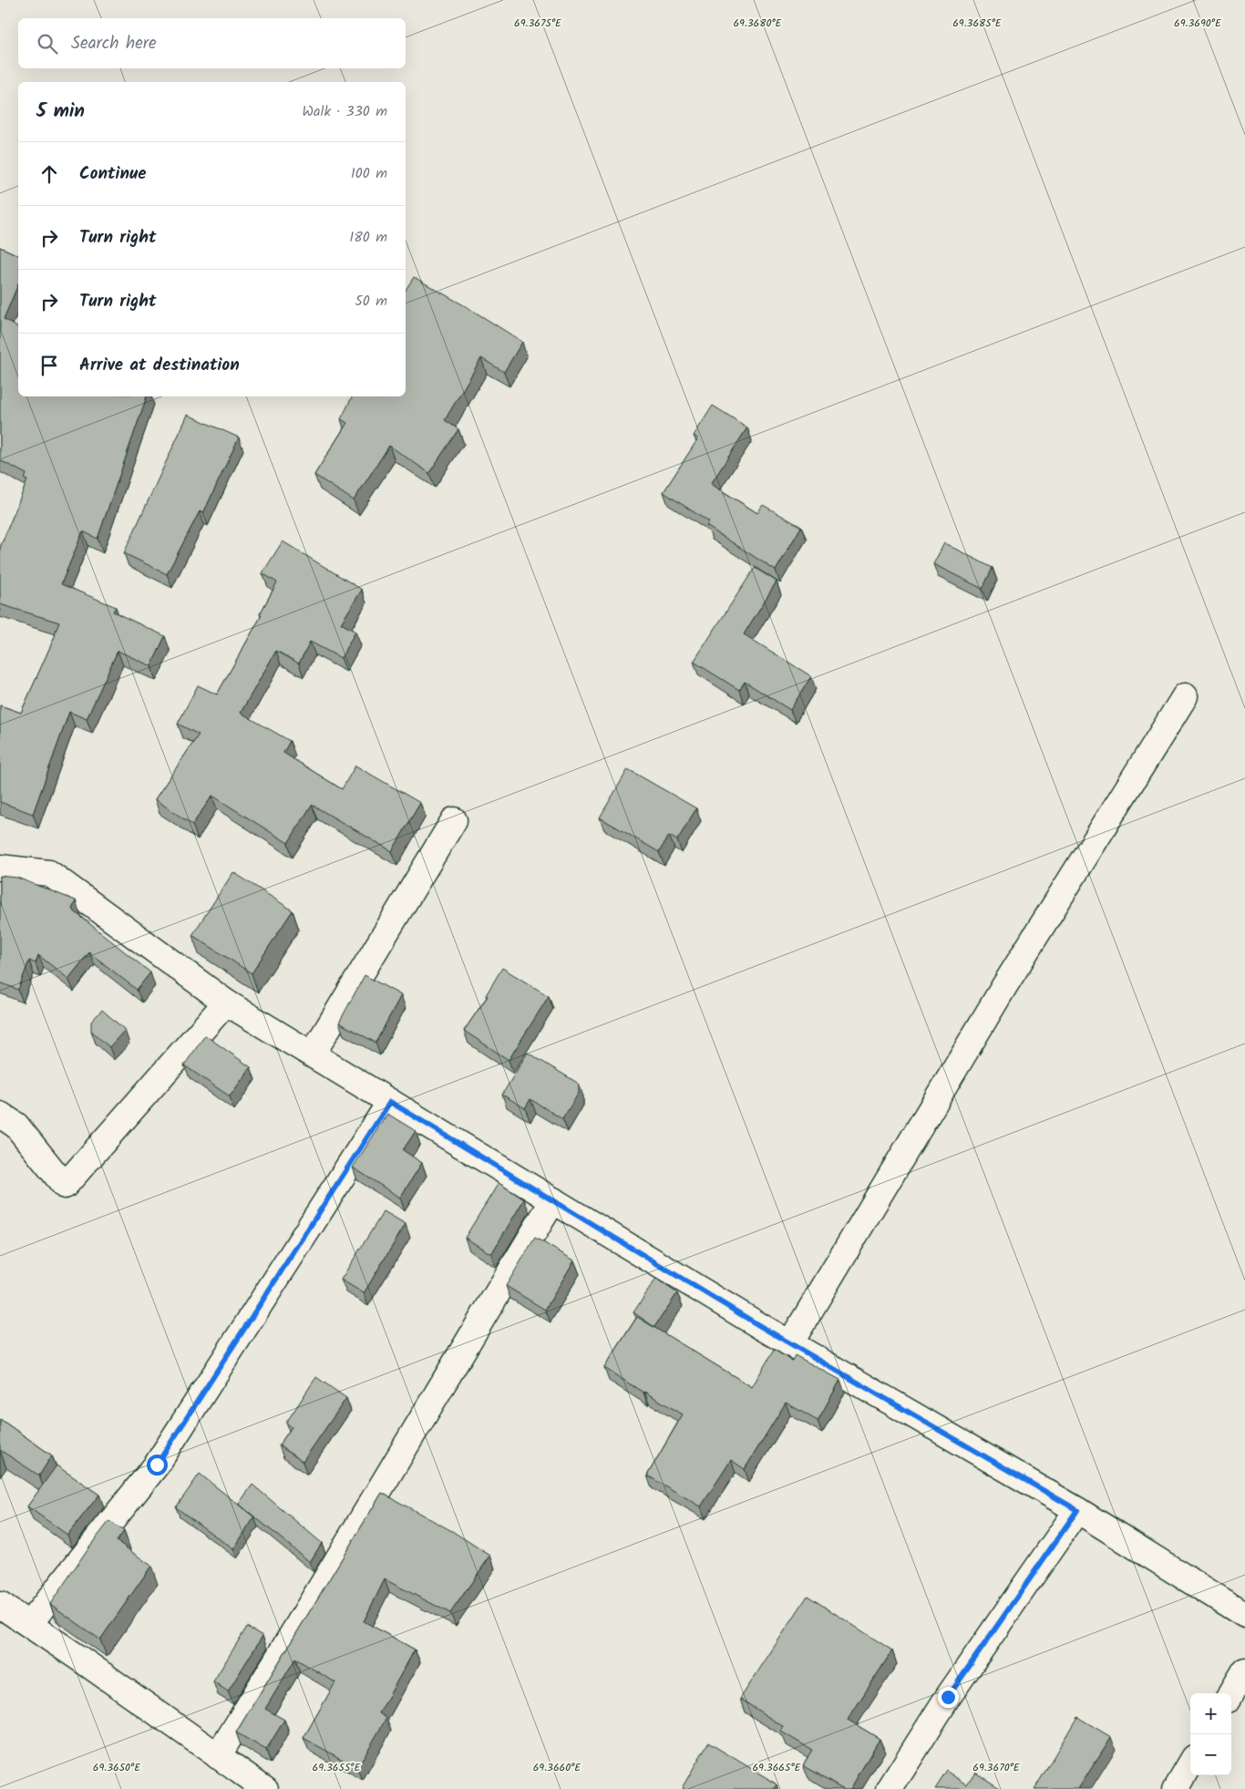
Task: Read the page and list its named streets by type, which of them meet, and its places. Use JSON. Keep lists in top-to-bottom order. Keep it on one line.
{"page":{"search":"Search here","heading":["5 min","Walk · 330 m"],"list":[["Continue","100 m"],["Turn right","180 m"],["Turn right","50 m"],"Arrive at destination"],"map_buttons":["+","−"]},"coordinates":["69.3690°E","69.3675°E","69.3680°E","69.3685°E","69.3650°E","69.3655°E","69.3660°E","69.3665°E","69.3670°E"]}
